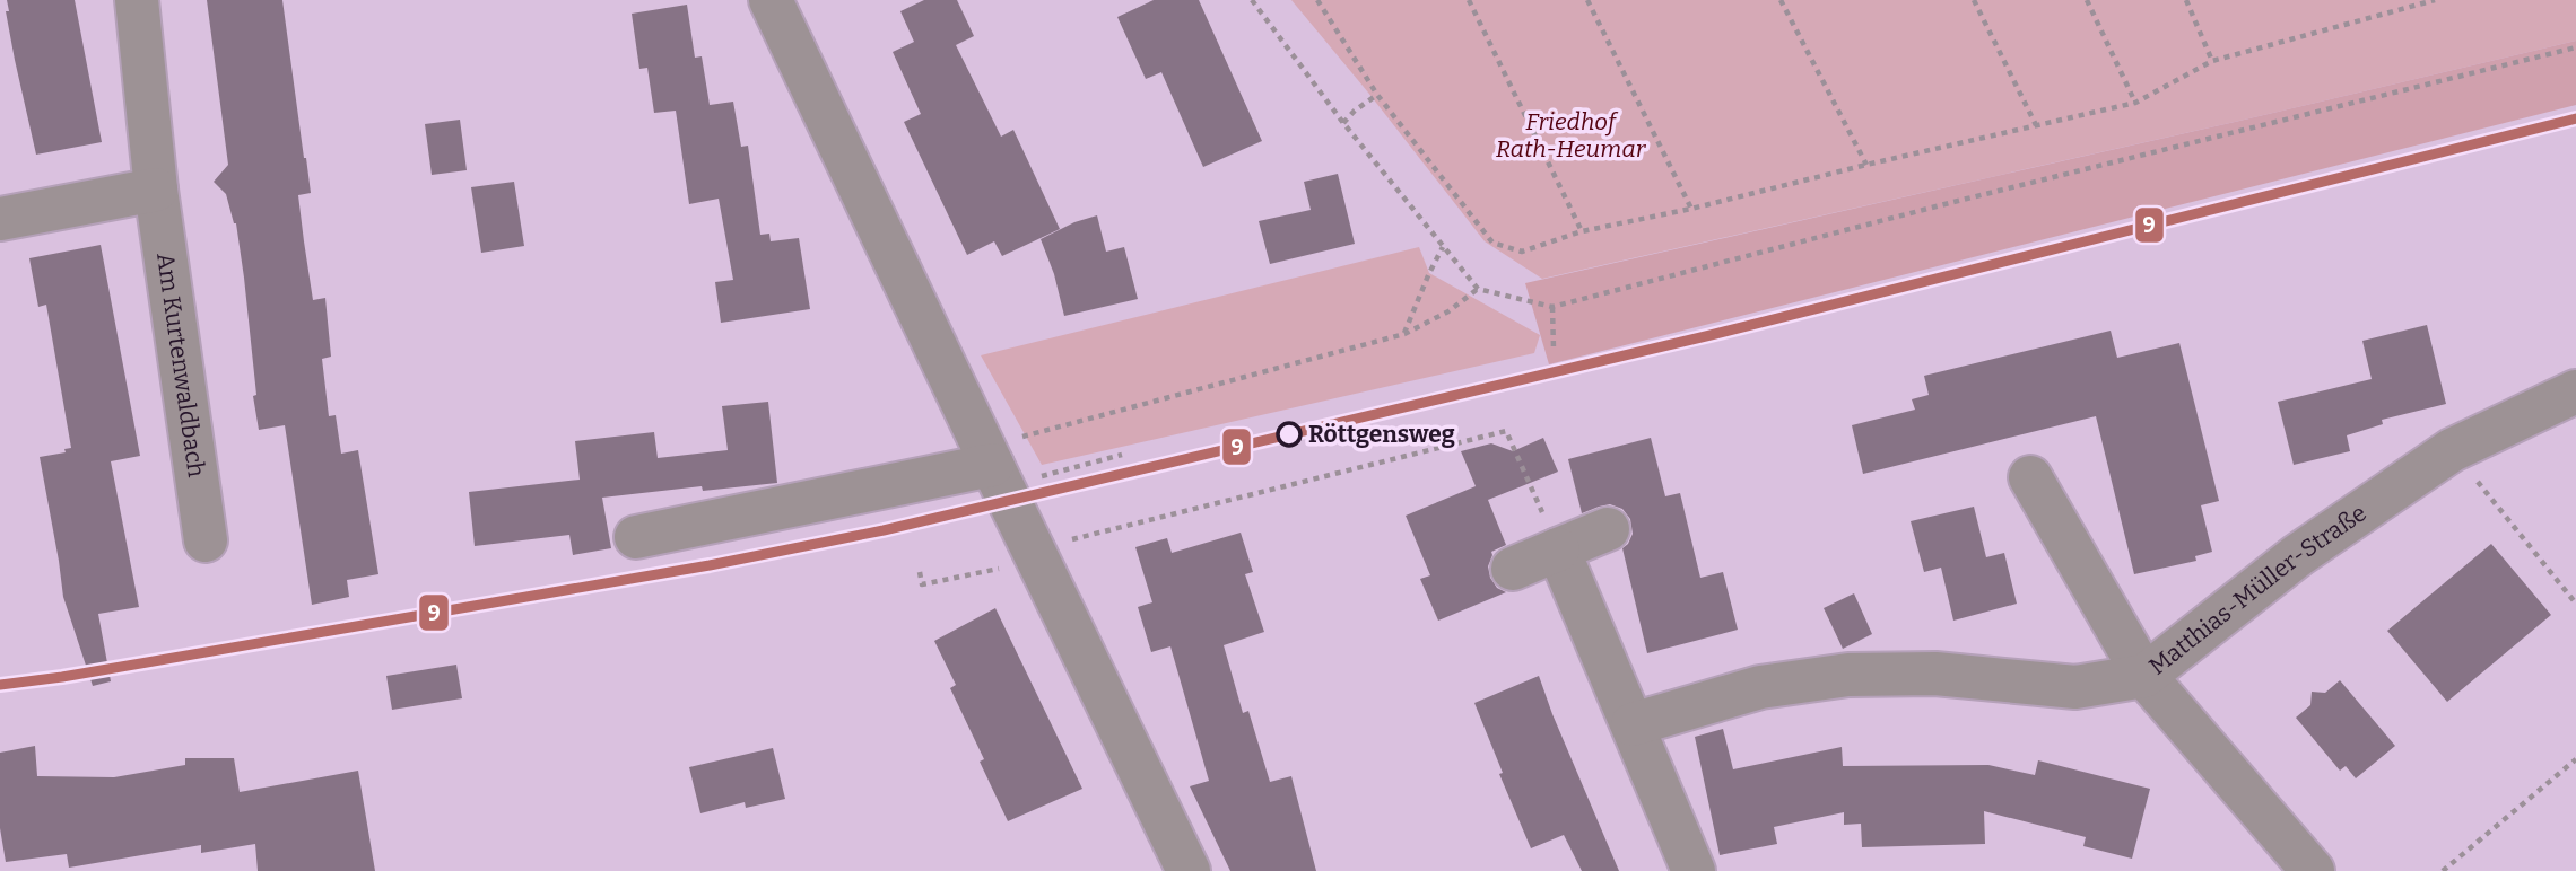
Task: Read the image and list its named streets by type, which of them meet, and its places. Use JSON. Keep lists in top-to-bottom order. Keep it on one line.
{"streets":{"street":["Am Kurtenwaldbach","Matthias-Müller-Straße"]},"parks":["Friedhof Rath-Heumar"],"places":["Röttgensweg"],"lines":["transit line 9"]}
